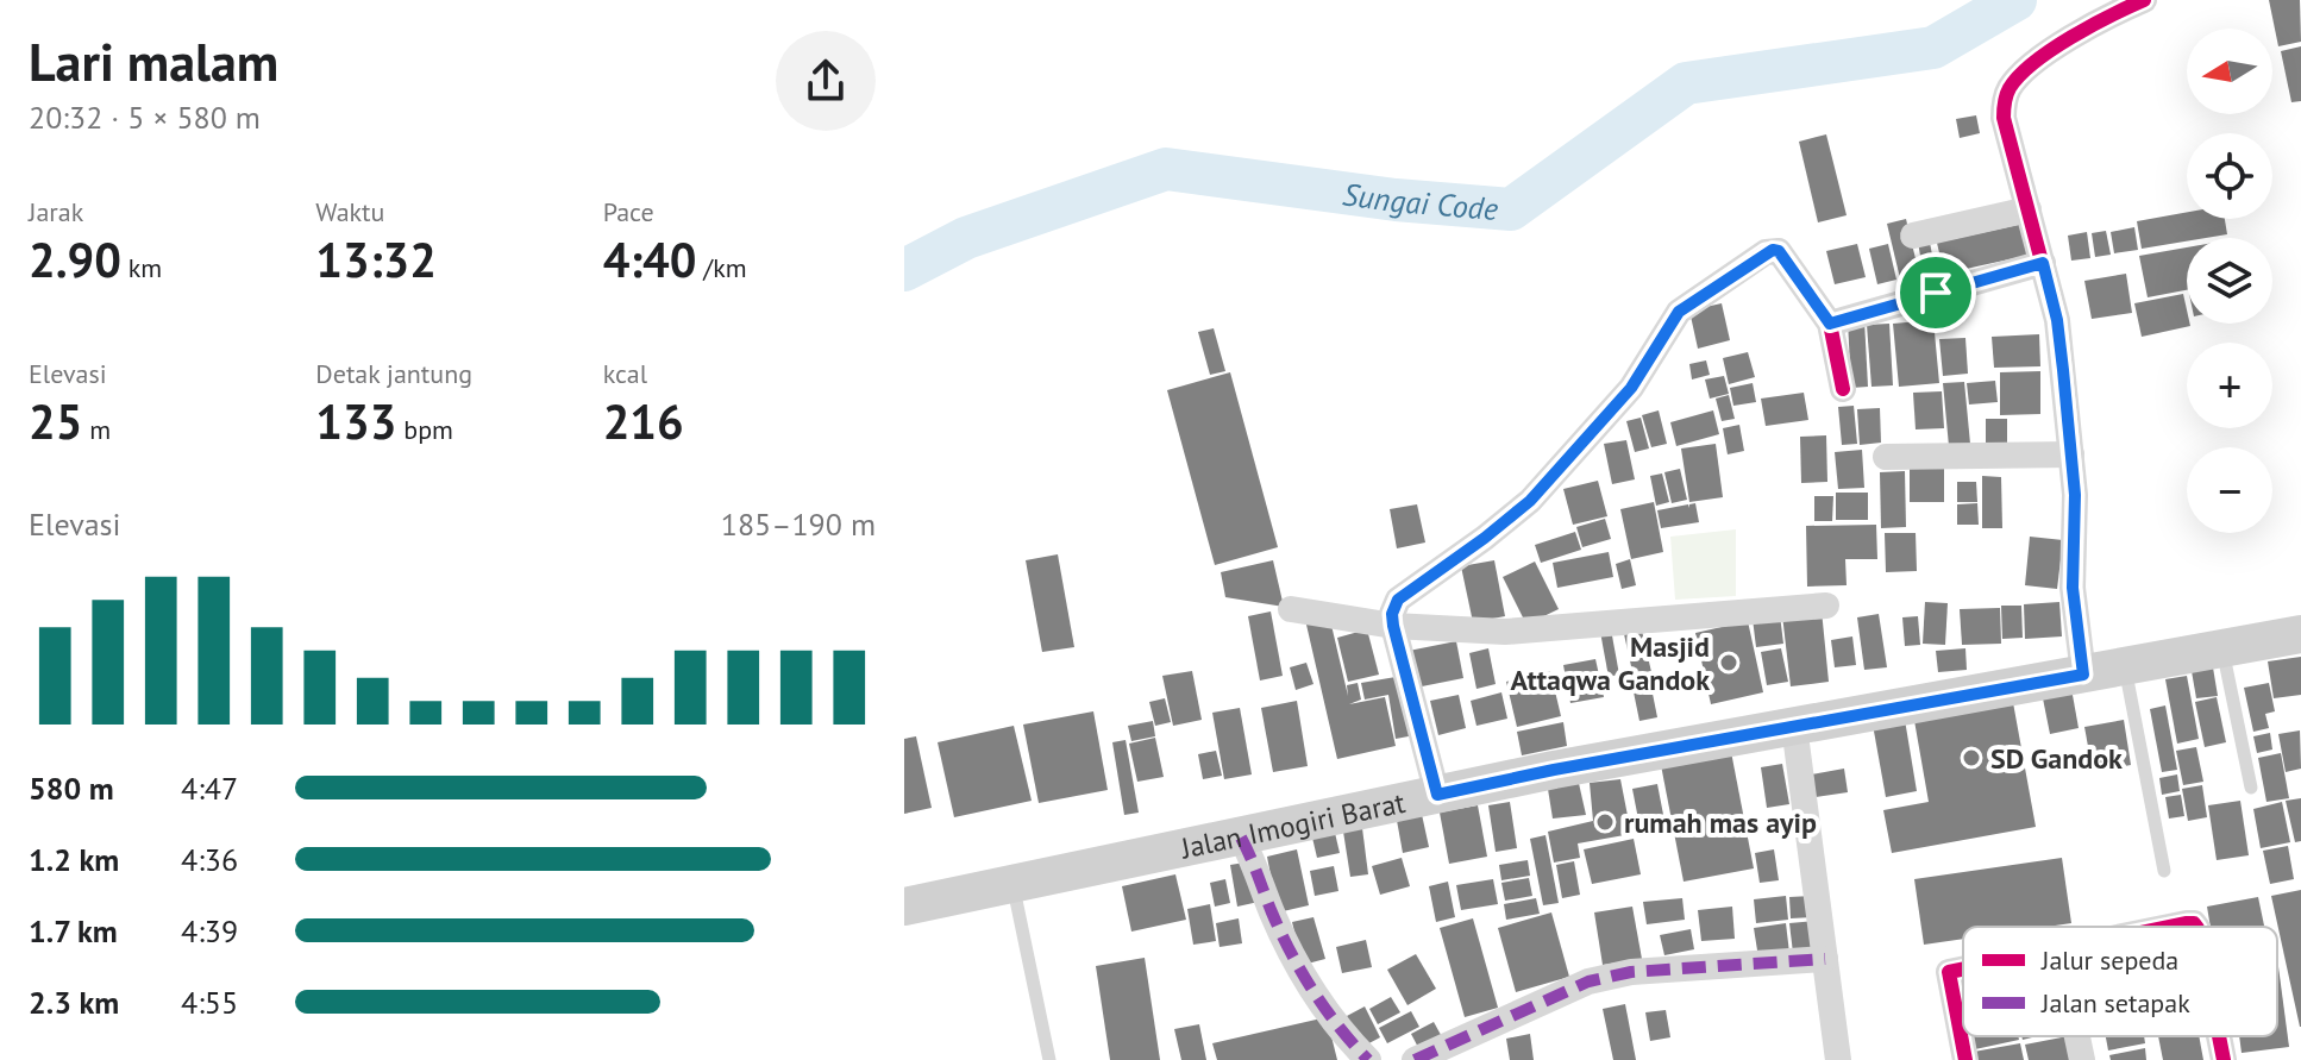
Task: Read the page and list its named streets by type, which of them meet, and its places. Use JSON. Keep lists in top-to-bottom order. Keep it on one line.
{"streets":{"main road":["Jalan Imogiri Barat"]},"water":["Sungai Code"],"places":["Masjid Attaqwa Gandok","SD Gandok","rumah mas ayip"],"legend":["Jalur sepeda","Jalan setapak"],"north":"left","page":{"heading":["Lari malam","20:32 · 5 × 580 m"],"map_buttons":["+","−"],"stats":[["Jarak","2.90 km"],["Waktu","13:32"],["Pace","4:40 /km"],["Elevasi","25 m"],["Detak jantung","133 bpm"],["kcal","216"]],"chart":["Elevasi","185–190 m"],"list":[{"name":"580 m","note":"4:47"},{"name":"1.2 km","note":"4:36"},{"name":"1.7 km","note":"4:39"},{"name":"2.3 km","note":"4:55"}]}}
